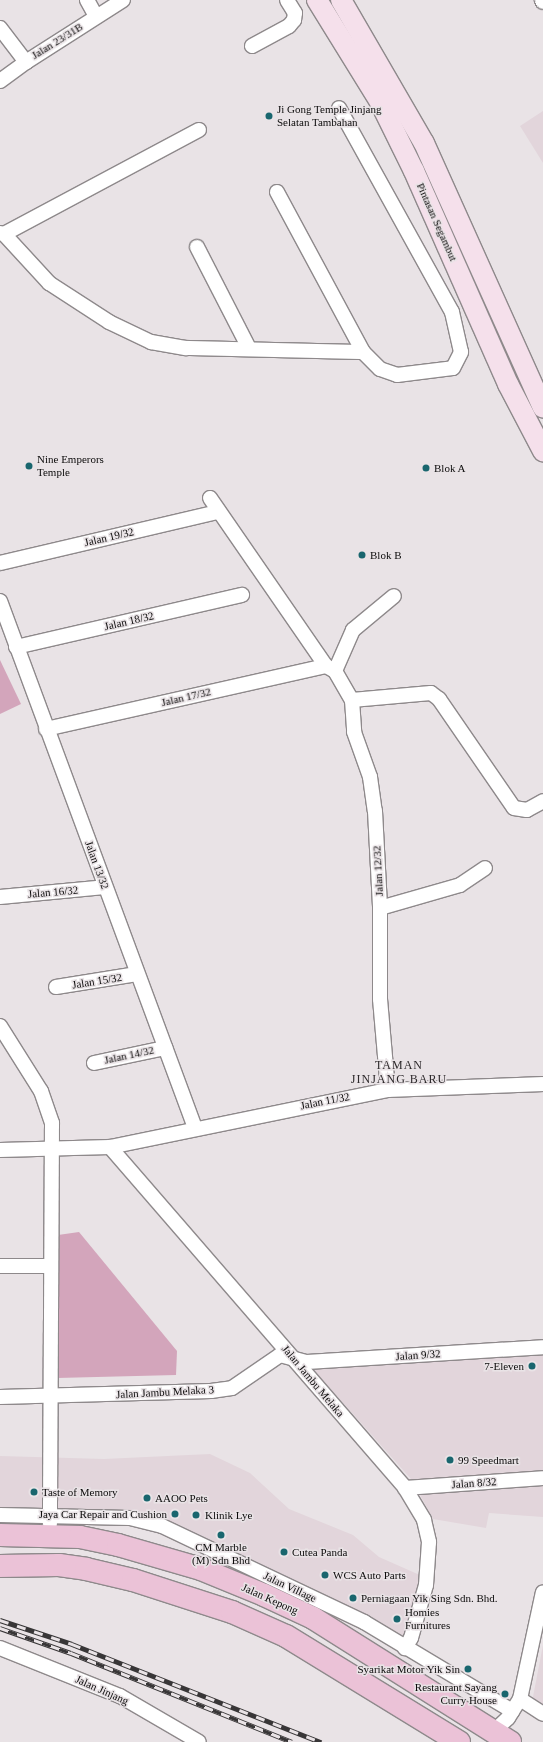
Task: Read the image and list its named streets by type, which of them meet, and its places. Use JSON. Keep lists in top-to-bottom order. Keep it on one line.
{"streets":{"main road":["Pintasan Segambut","Jalan Kepong"],"street":["Jalan 23/31B","Jalan 19/32","Jalan 18/32","Jalan 17/32","Jalan 13/32","Jalan 12/32","Jalan 16/32","Jalan 15/32","Jalan 14/32","Jalan 11/32","Jalan 9/32","Jalan Jambu Melaka","Jalan Jambu Melaka 3","Jalan 8/32","Jalan Village","Jalan Jinjang"]},"crossings":[["Jalan 19/32","Jalan 12/32"],["Jalan 18/32","Jalan 13/32"],["Jalan 17/32","Jalan 13/32"],["Jalan 17/32","Jalan 12/32"],["Jalan 13/32","Jalan 16/32"],["Jalan 13/32","Jalan 15/32"],["Jalan 13/32","Jalan 14/32"],["Jalan 13/32","Jalan 11/32"],["Jalan 12/32","Jalan 11/32"],["Jalan 11/32","Jalan Jambu Melaka"],["Jalan 9/32","Jalan Jambu Melaka"],["Jalan 9/32","Jalan Jambu Melaka 3"],["Jalan Jambu Melaka","Jalan Jambu Melaka 3"],["Jalan Jambu Melaka","Jalan 8/32"],["Jalan Jambu Melaka","Jalan Village"],["Jalan Village","Jalan Kepong"]],"districts":["TAMAN JINJANG BARU"],"places":["Ji Gong Temple Jinjang Selatan Tambahan","Nine Emperors Temple","Blok A","Blok B","7-Eleven","99 Speedmart","Taste of Memory","AAOO Pets","Jaya Car Repair and Cushion","Klinik Lye","CM Marble (M) Sdn Bhd","Cutea Panda","WCS Auto Parts","Perniagaan Yik Sing Sdn. Bhd.","Homies Furnitures","Syarikat Motor Yik Sin","Restaurant Sayang Curry House"]}
